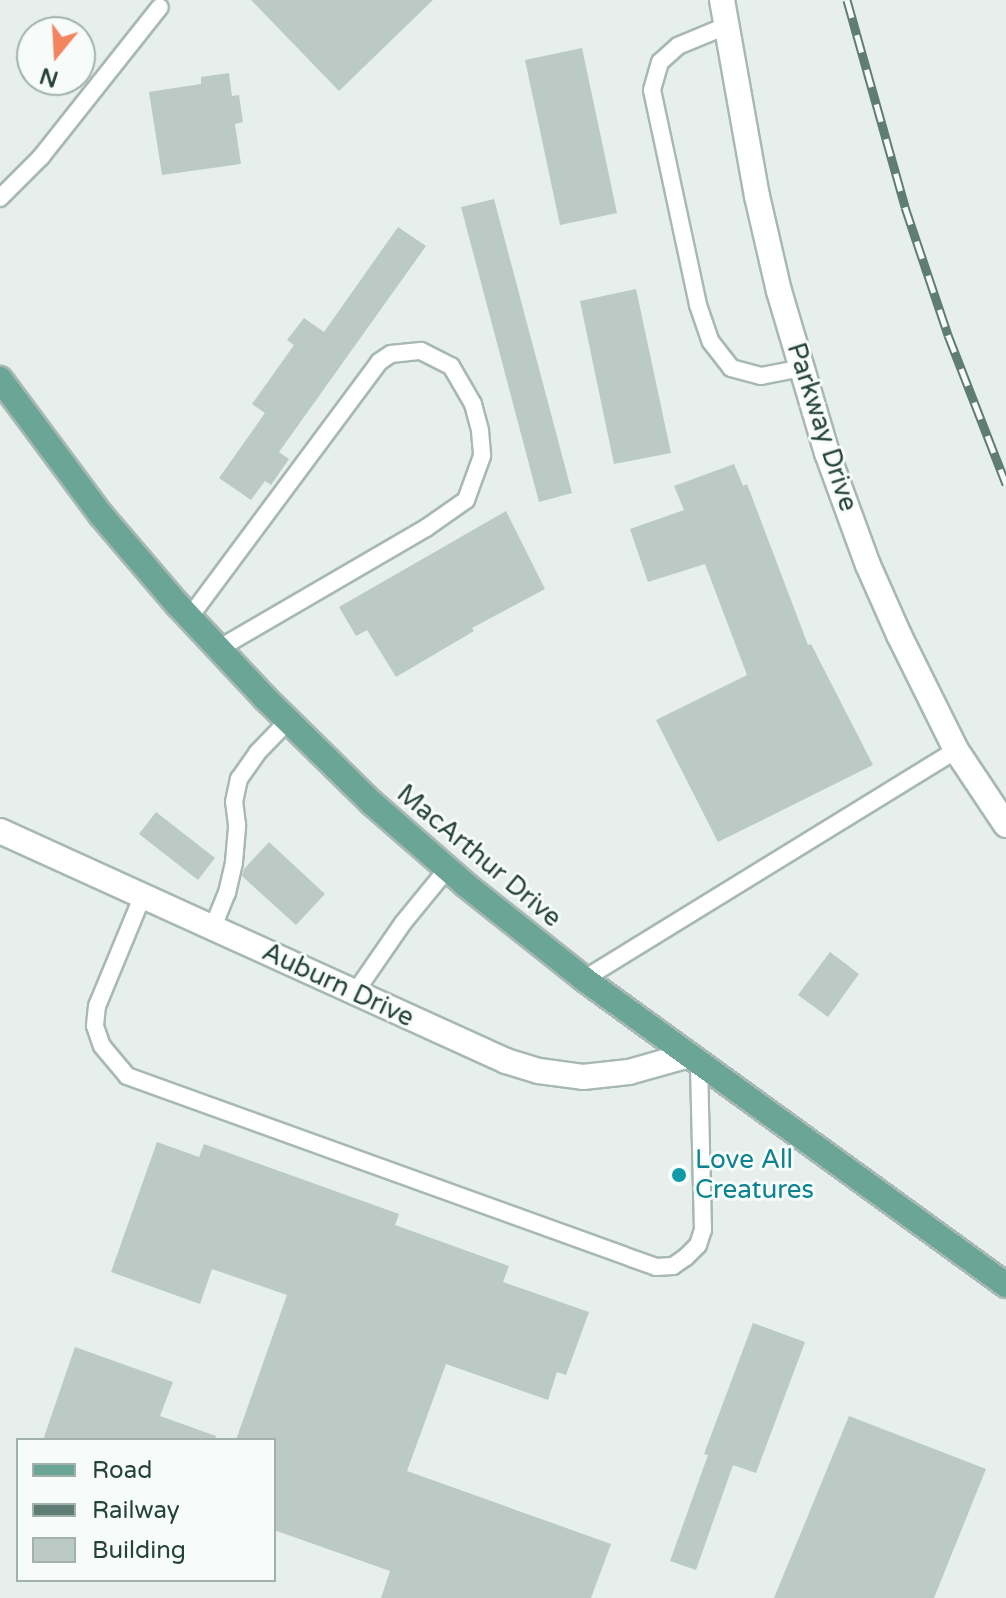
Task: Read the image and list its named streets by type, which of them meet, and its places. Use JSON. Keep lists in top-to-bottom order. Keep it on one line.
{"streets":{"main road":["MacArthur Drive"],"street":["Parkway Drive","Auburn Drive"]},"crossings":[["MacArthur Drive","Auburn Drive"]],"places":["Love All Creatures"],"legend":["Road","Railway","Building"],"north":"bottom"}
